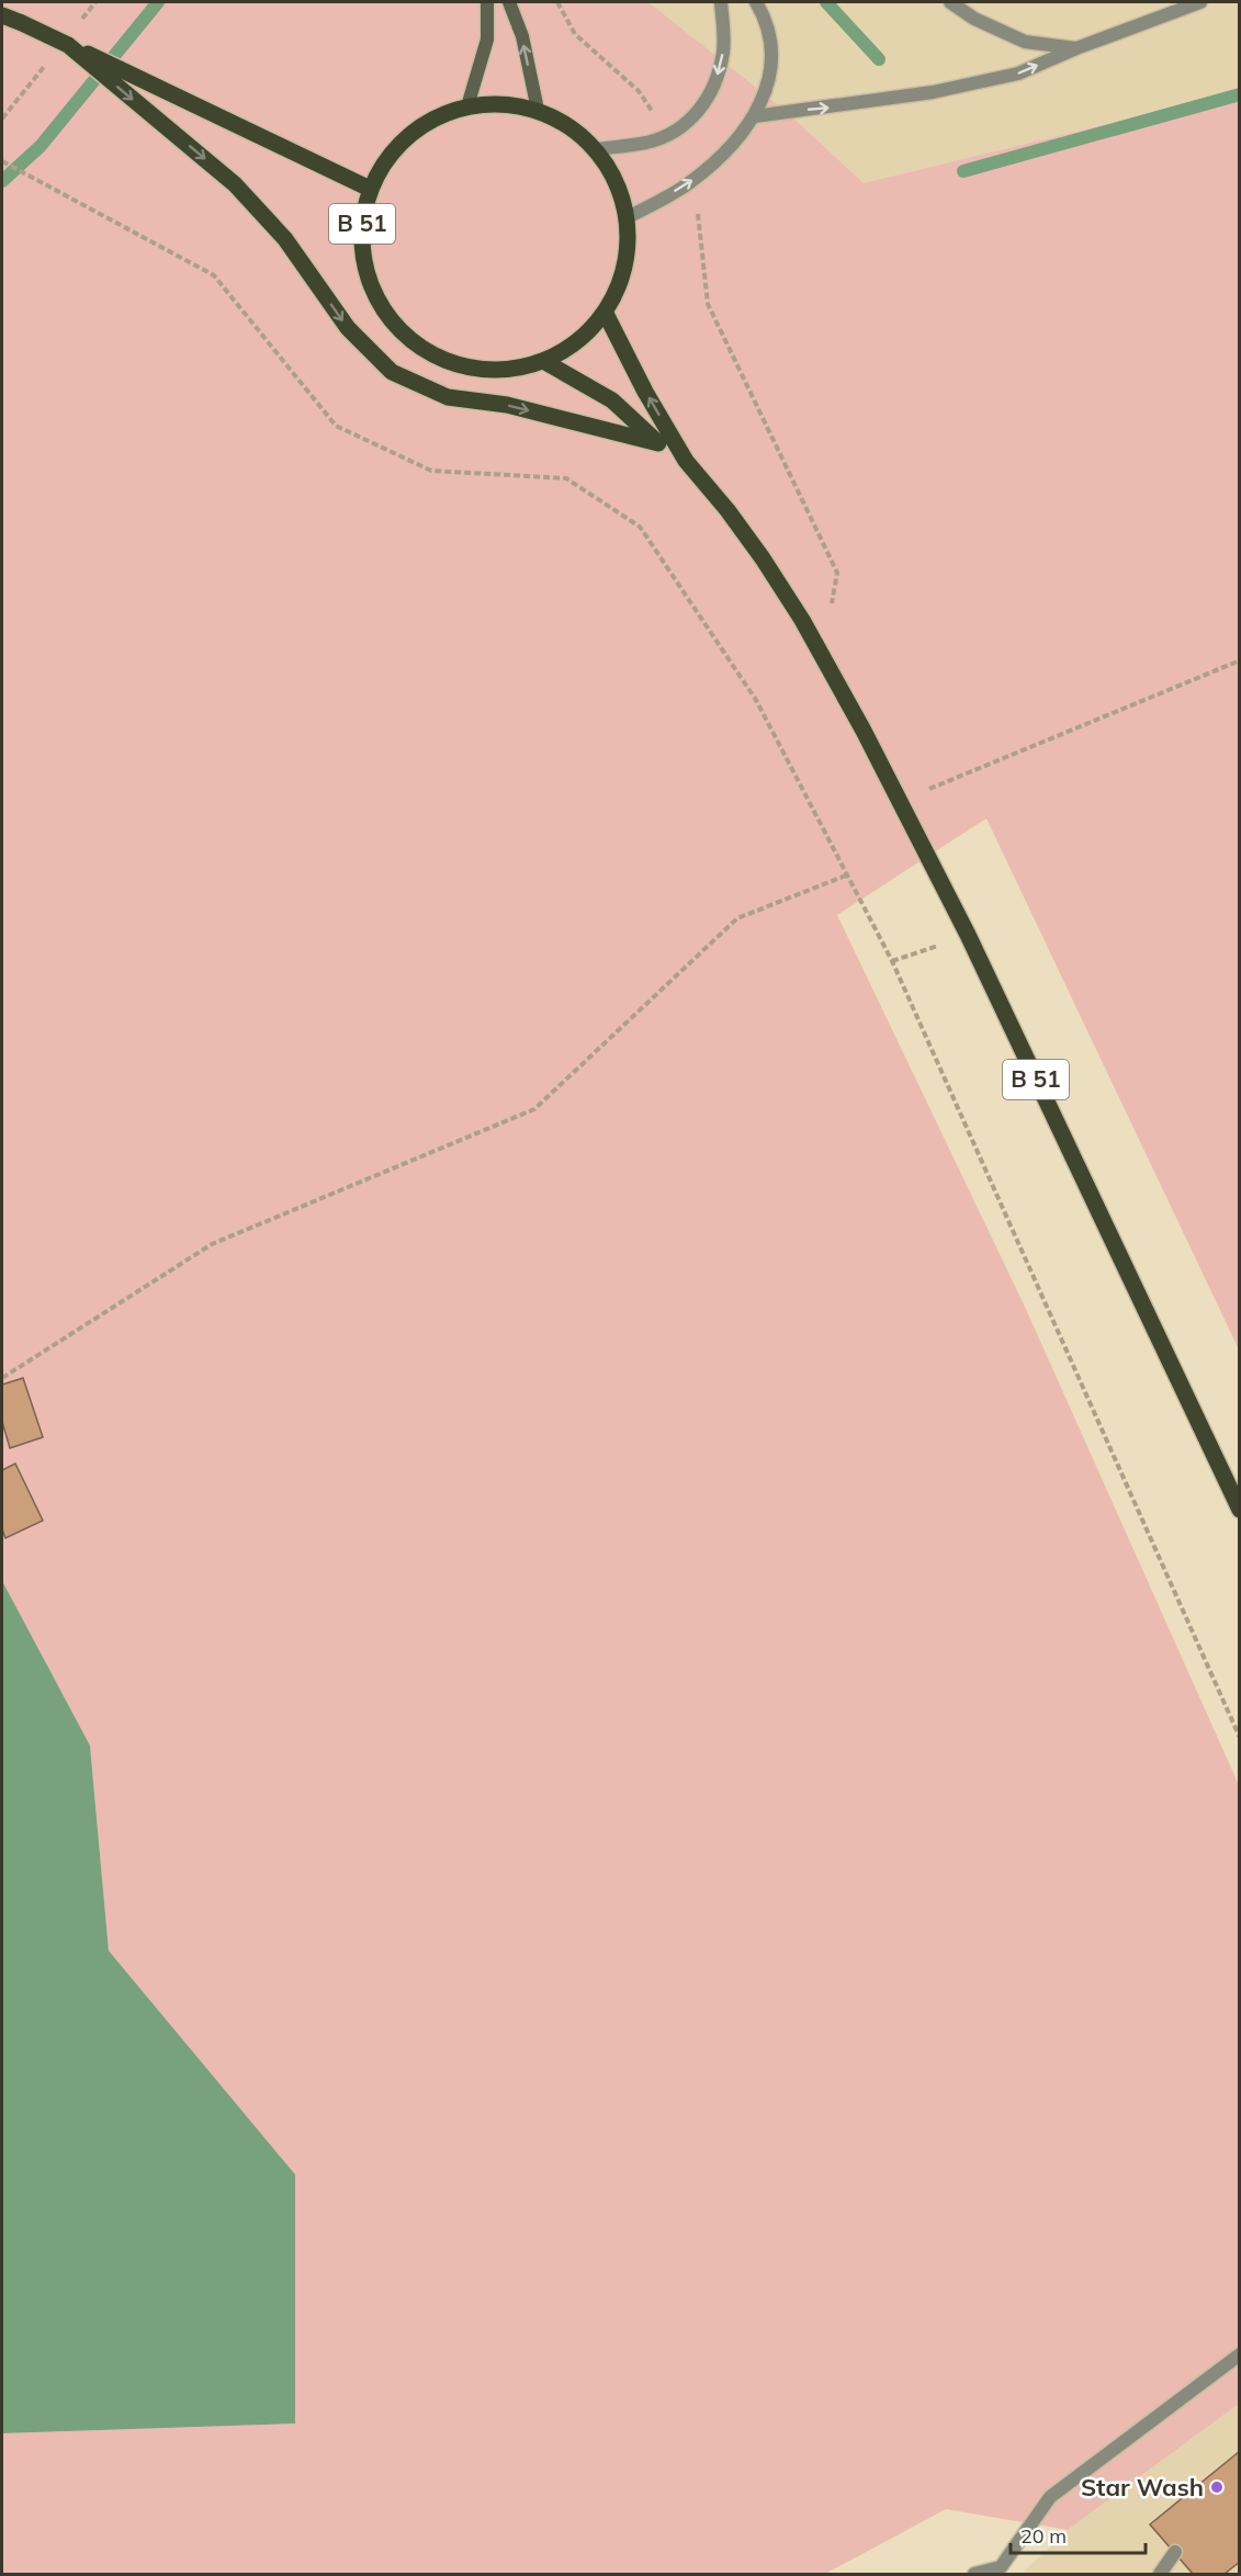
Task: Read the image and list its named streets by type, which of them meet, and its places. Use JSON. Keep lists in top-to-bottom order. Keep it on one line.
{"streets":{"main road":["B 51"]},"places":["Star Wash"],"scale_bar":"20 m"}
